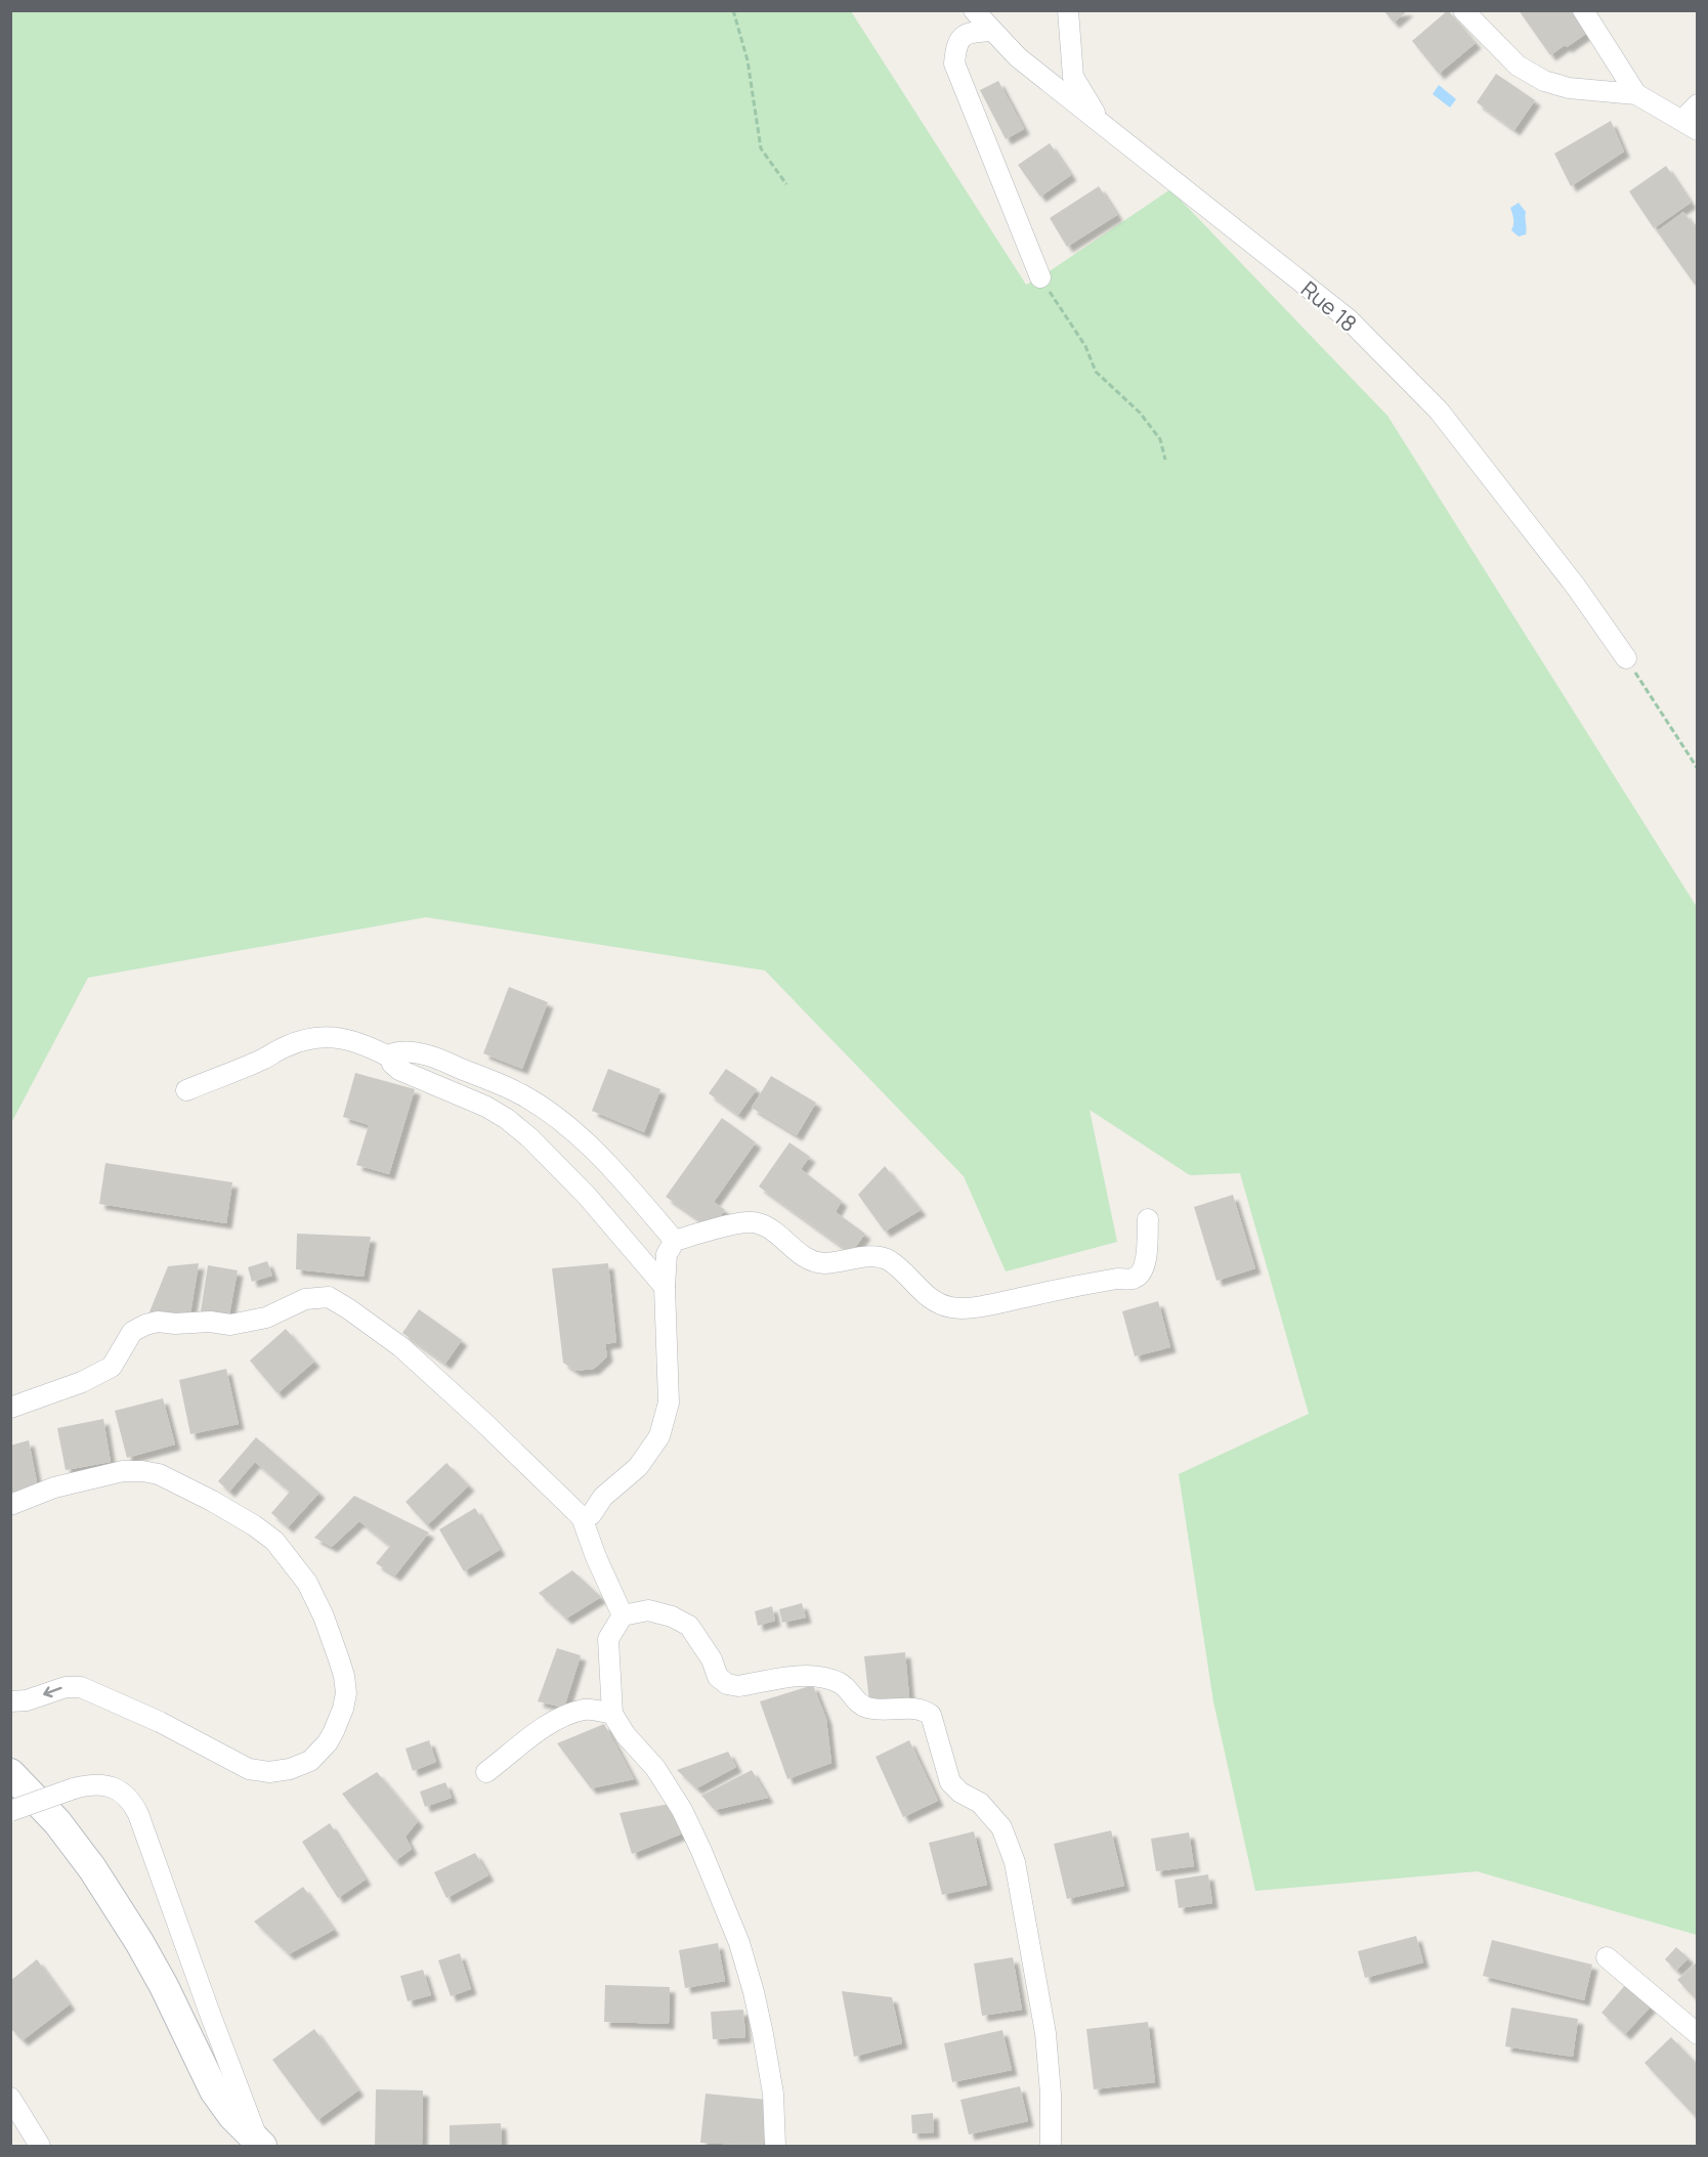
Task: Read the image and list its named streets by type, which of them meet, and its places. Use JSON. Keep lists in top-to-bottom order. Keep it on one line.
{"streets":{"street":["Rue 18"]}}
